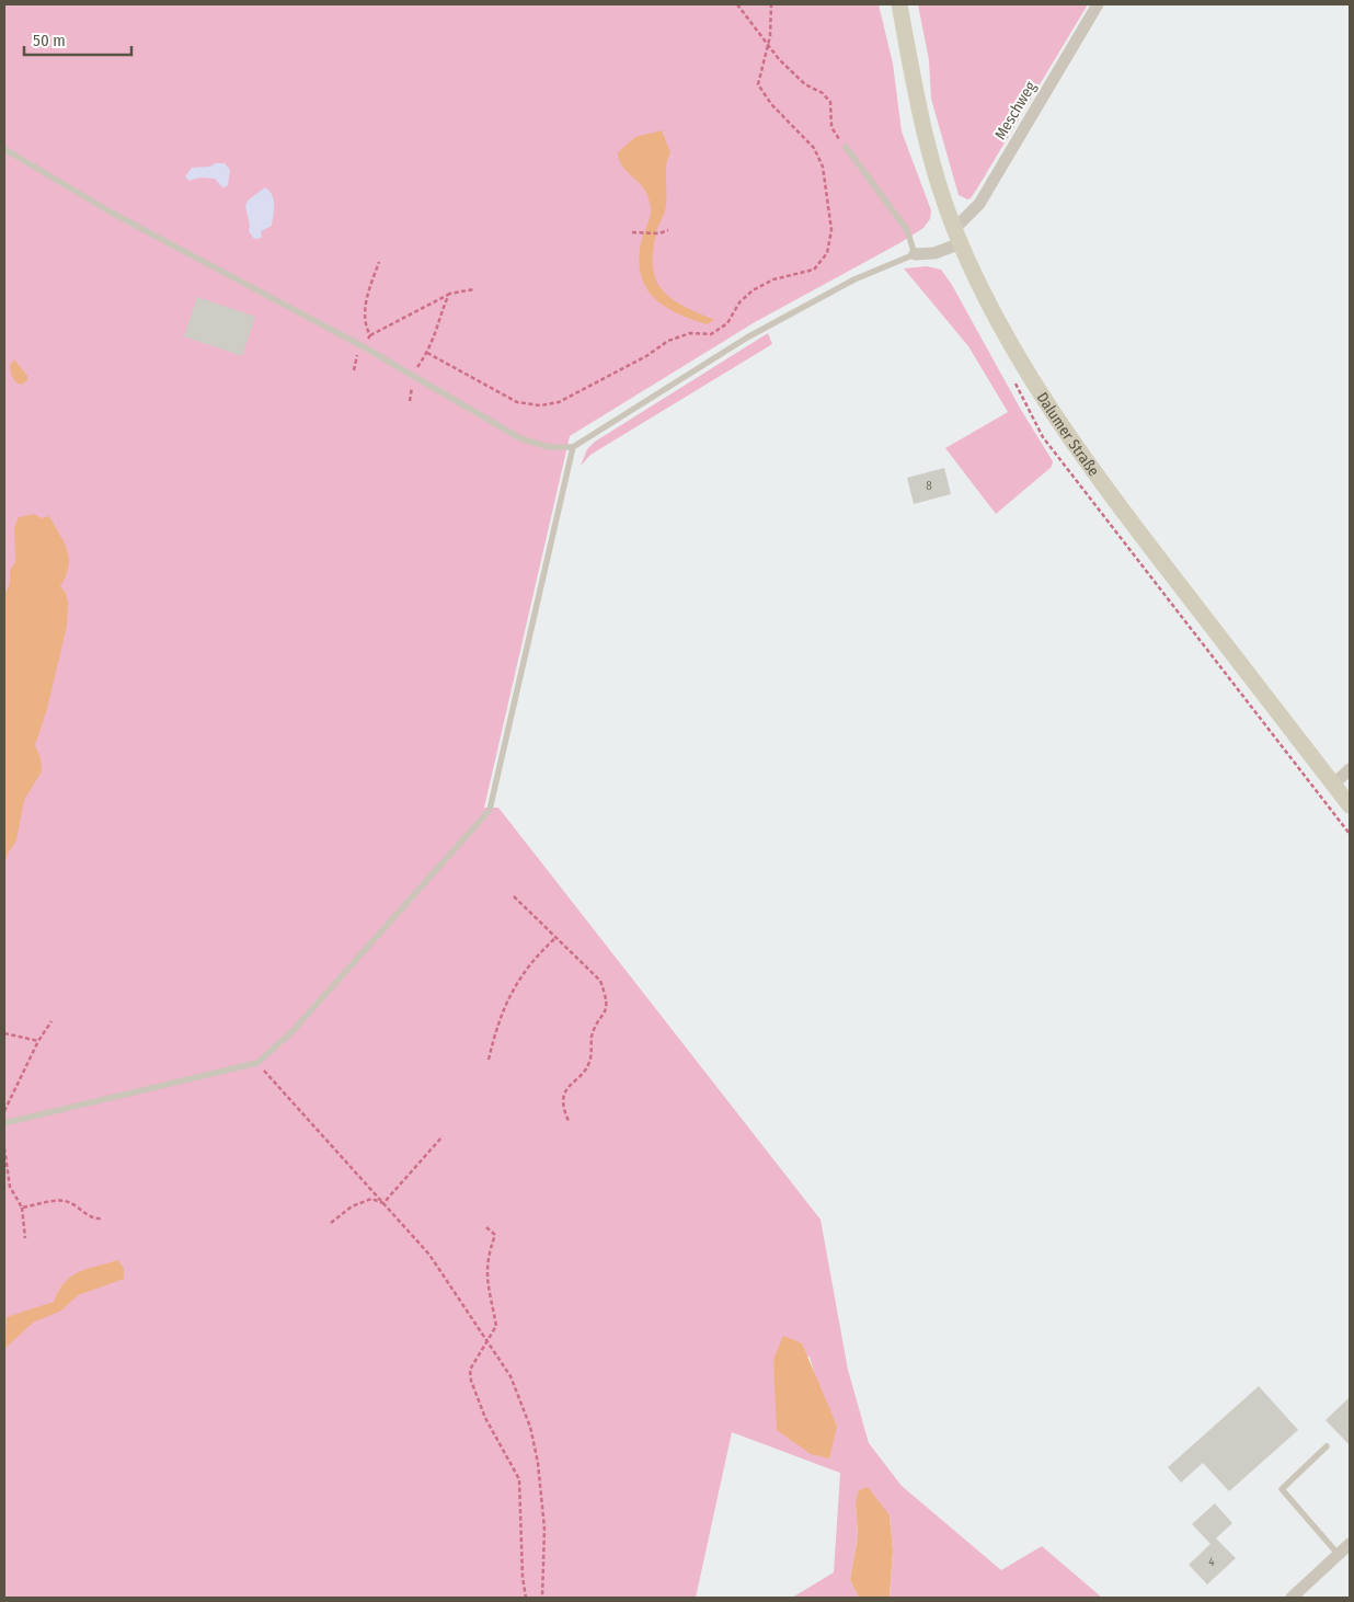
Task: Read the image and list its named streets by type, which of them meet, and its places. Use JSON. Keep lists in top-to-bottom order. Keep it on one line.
{"streets":{"main road":["Dalumer Straße"],"street":["Meschweg"]},"crossings":[["Meschweg","Dalumer Straße"]],"house_numbers":["8","4"],"scale_bar":"50 m"}
